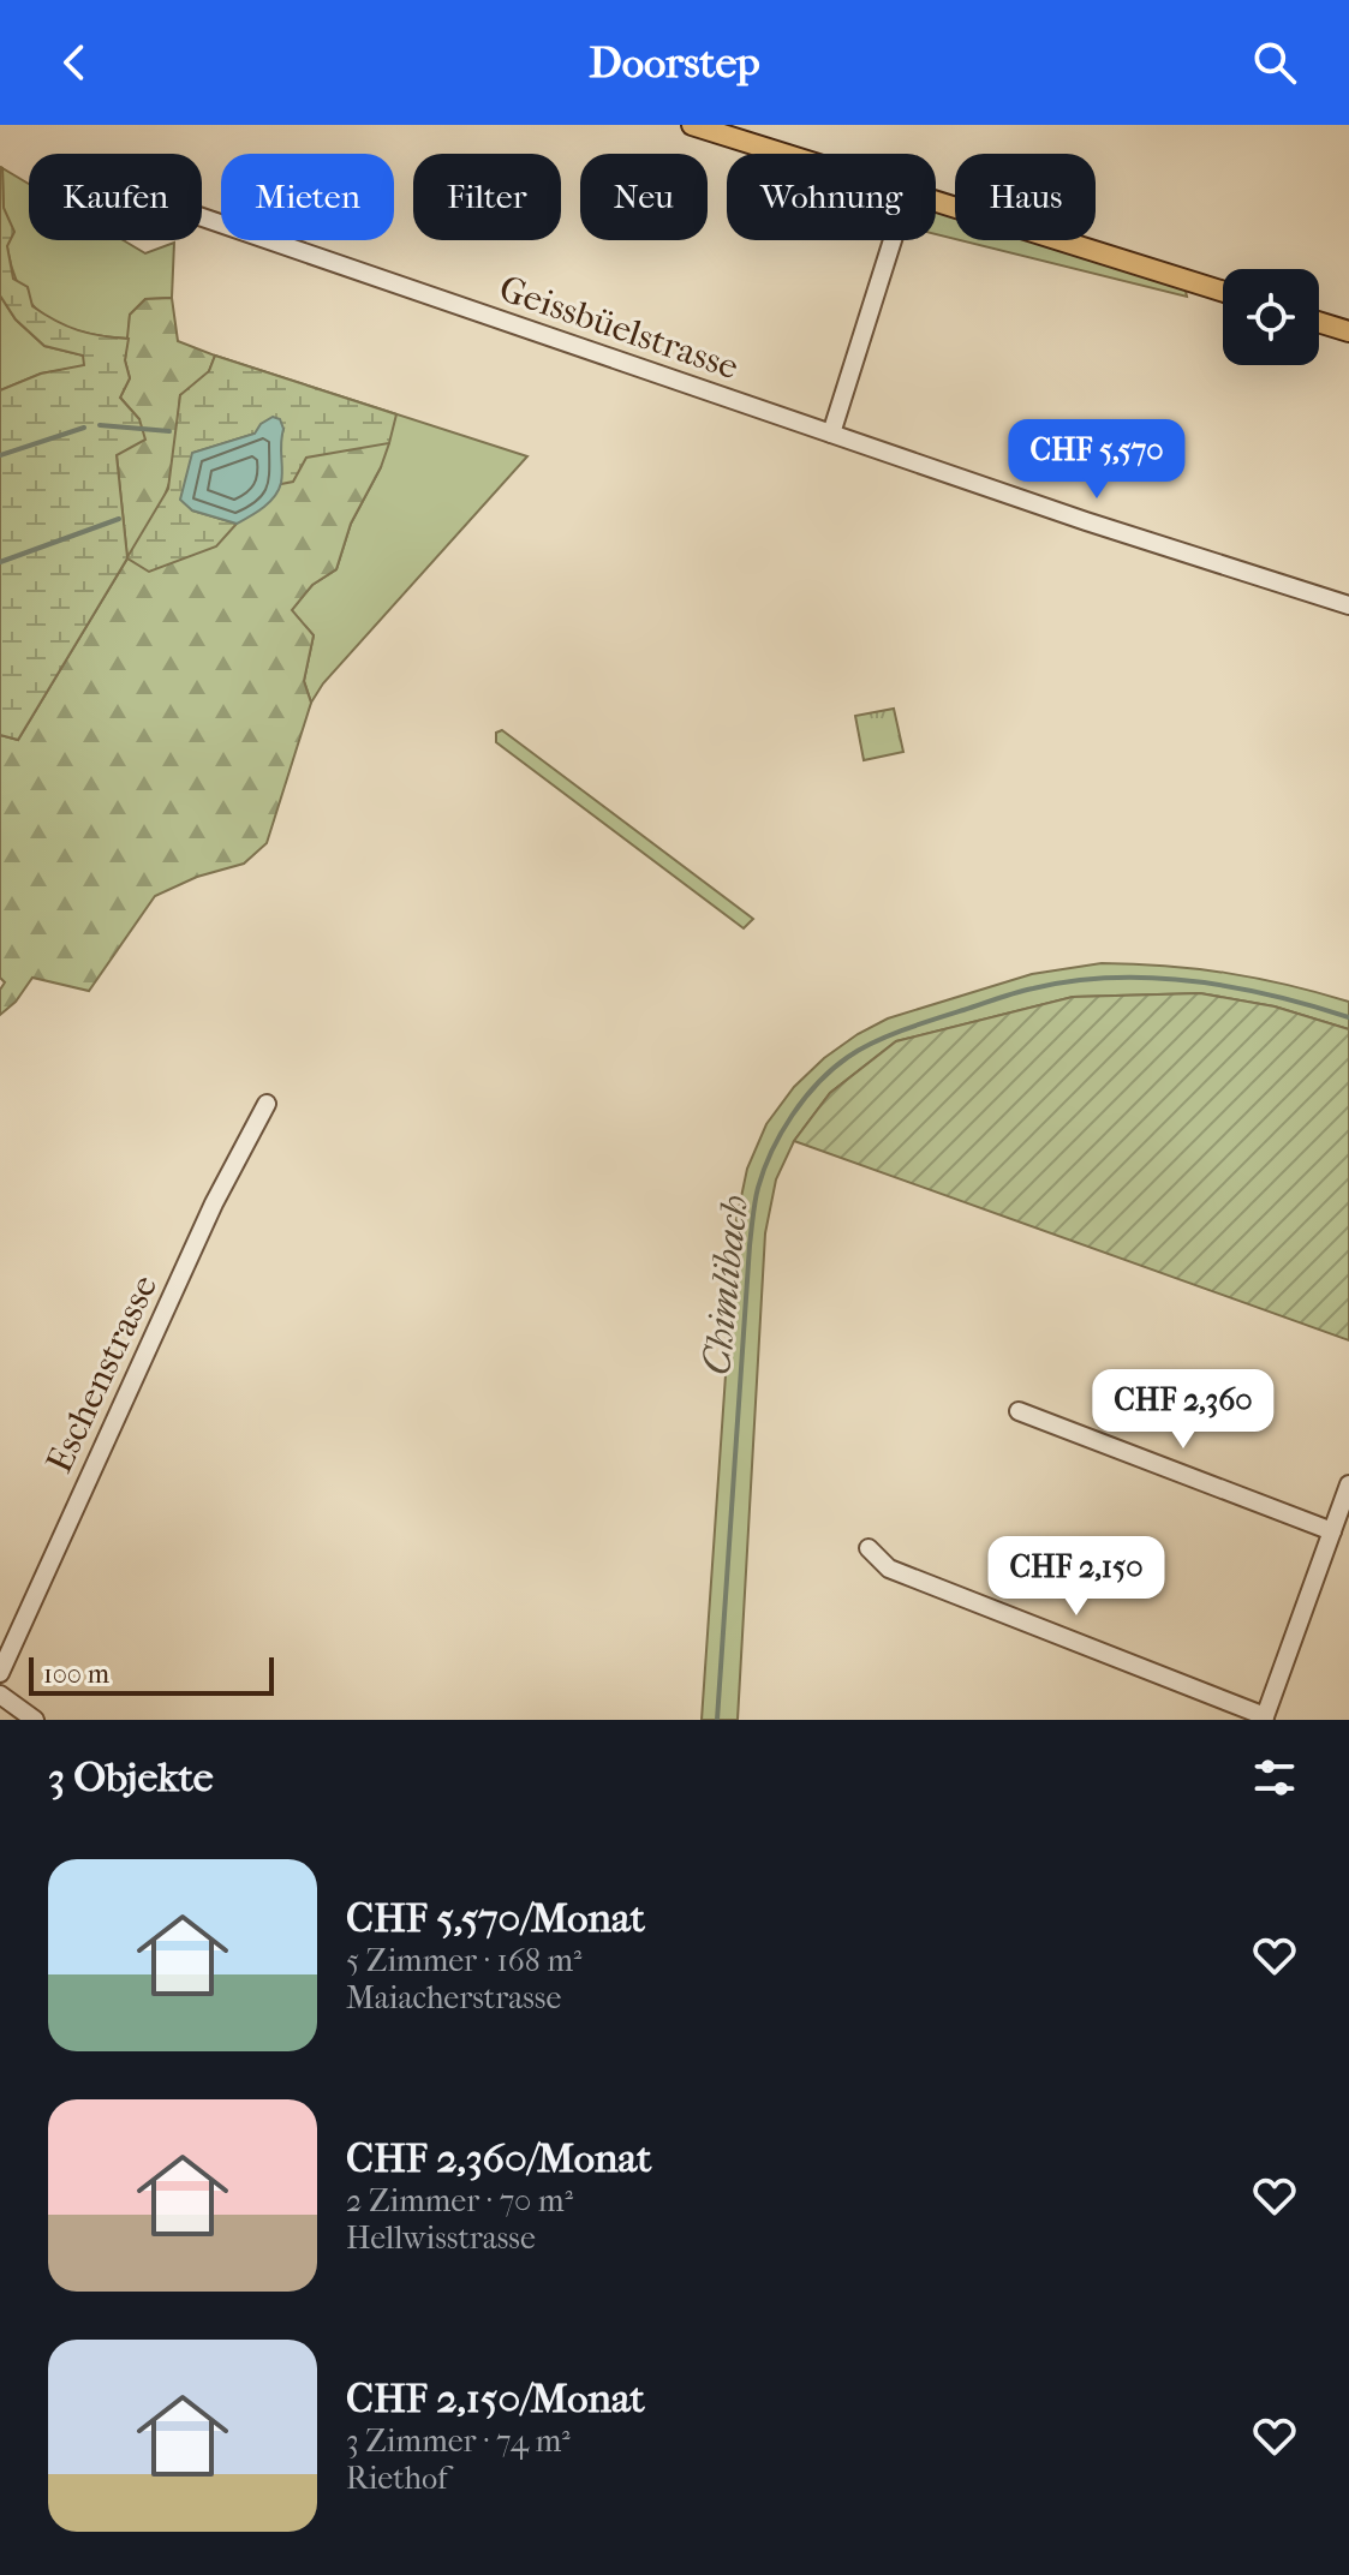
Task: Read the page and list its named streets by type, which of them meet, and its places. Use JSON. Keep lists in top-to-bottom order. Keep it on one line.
{"streets":{"street":["Geissbüelstrasse","Eschenstrasse"]},"water":["Chimlibach"],"scale_bar":"100 m","page":{"header":"Doorstep","chip":["Kaufen","Mieten","Filter","Neu","Wohnung","Haus"],"price":["CHF 5,570","CHF 2,360","CHF 2,150"],"scale":"100 m","heading":"3 Objekte","list":[{"name":"CHF 5,570/Monat","note":"5 Zimmer · 168 m² · Maiacherstrasse"},{"name":"CHF 2,360/Monat","note":"2 Zimmer · 70 m² · Hellwisstrasse"},{"name":"CHF 2,150/Monat","note":"3 Zimmer · 74 m² · Riethof"}]}}
